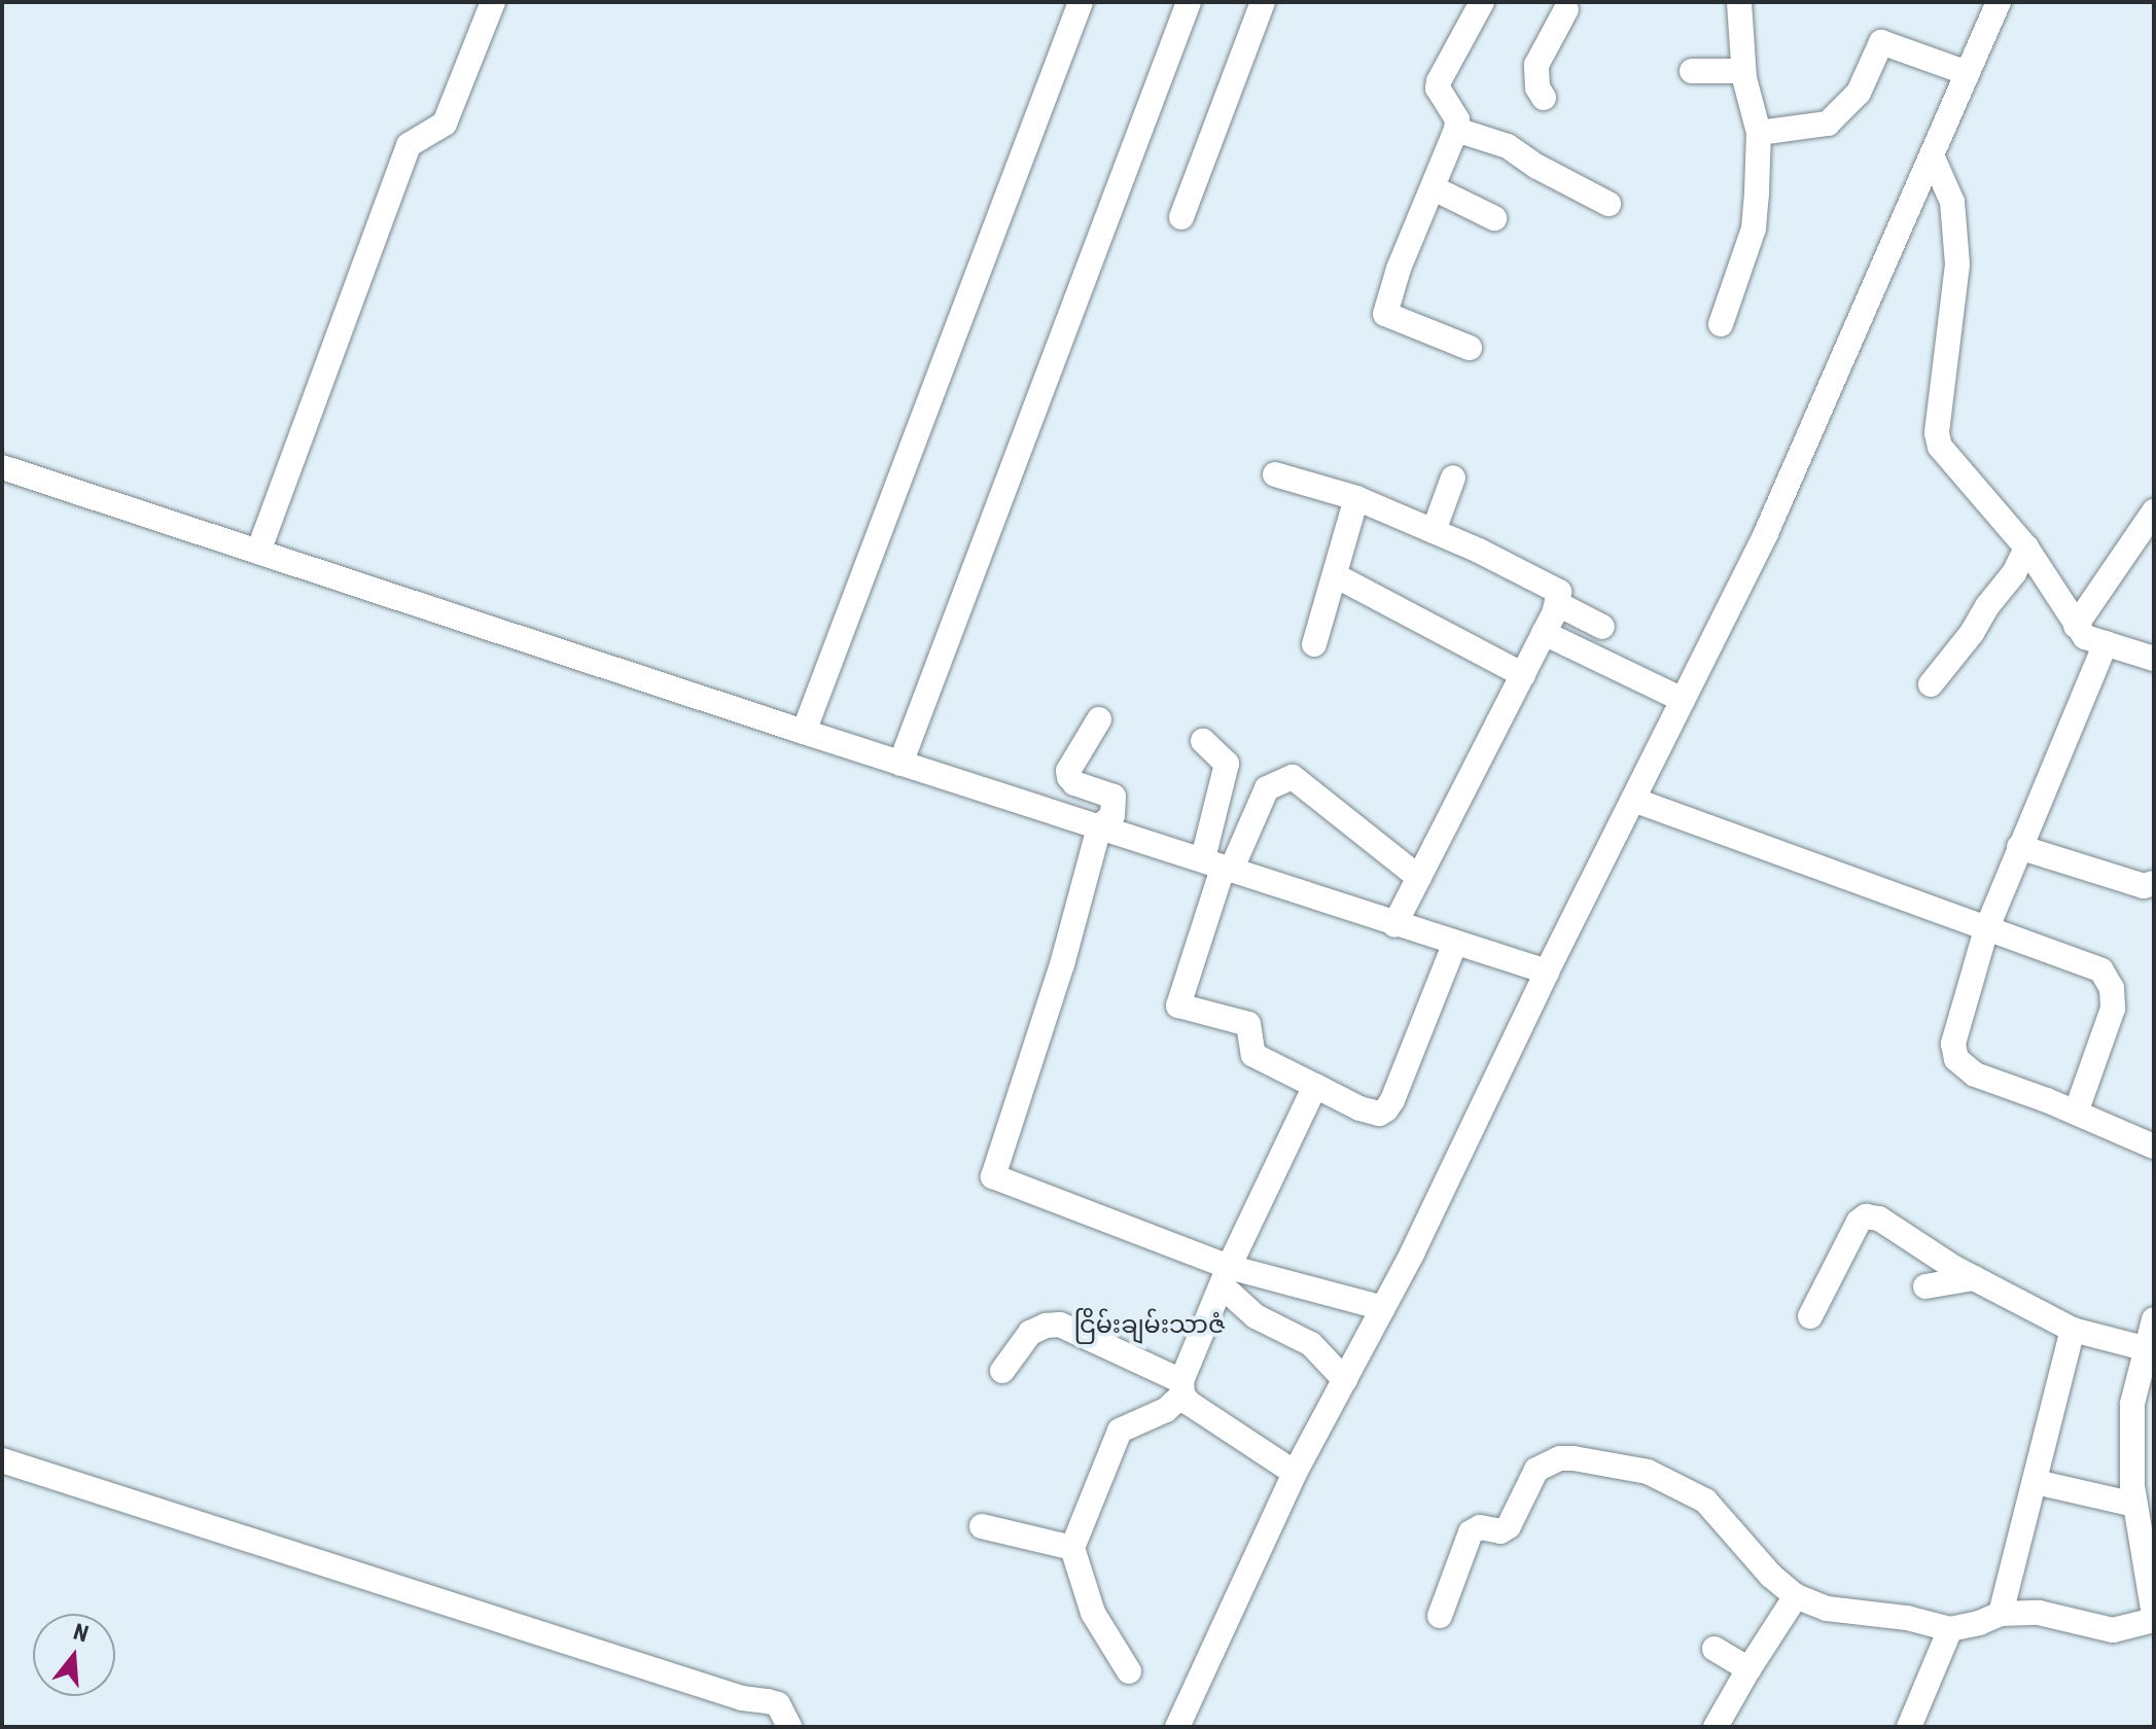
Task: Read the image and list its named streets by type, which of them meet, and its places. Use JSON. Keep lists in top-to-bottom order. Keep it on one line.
{"districts":["ငြိမ်းချမ်းသာဇံ"],"north":"top"}
